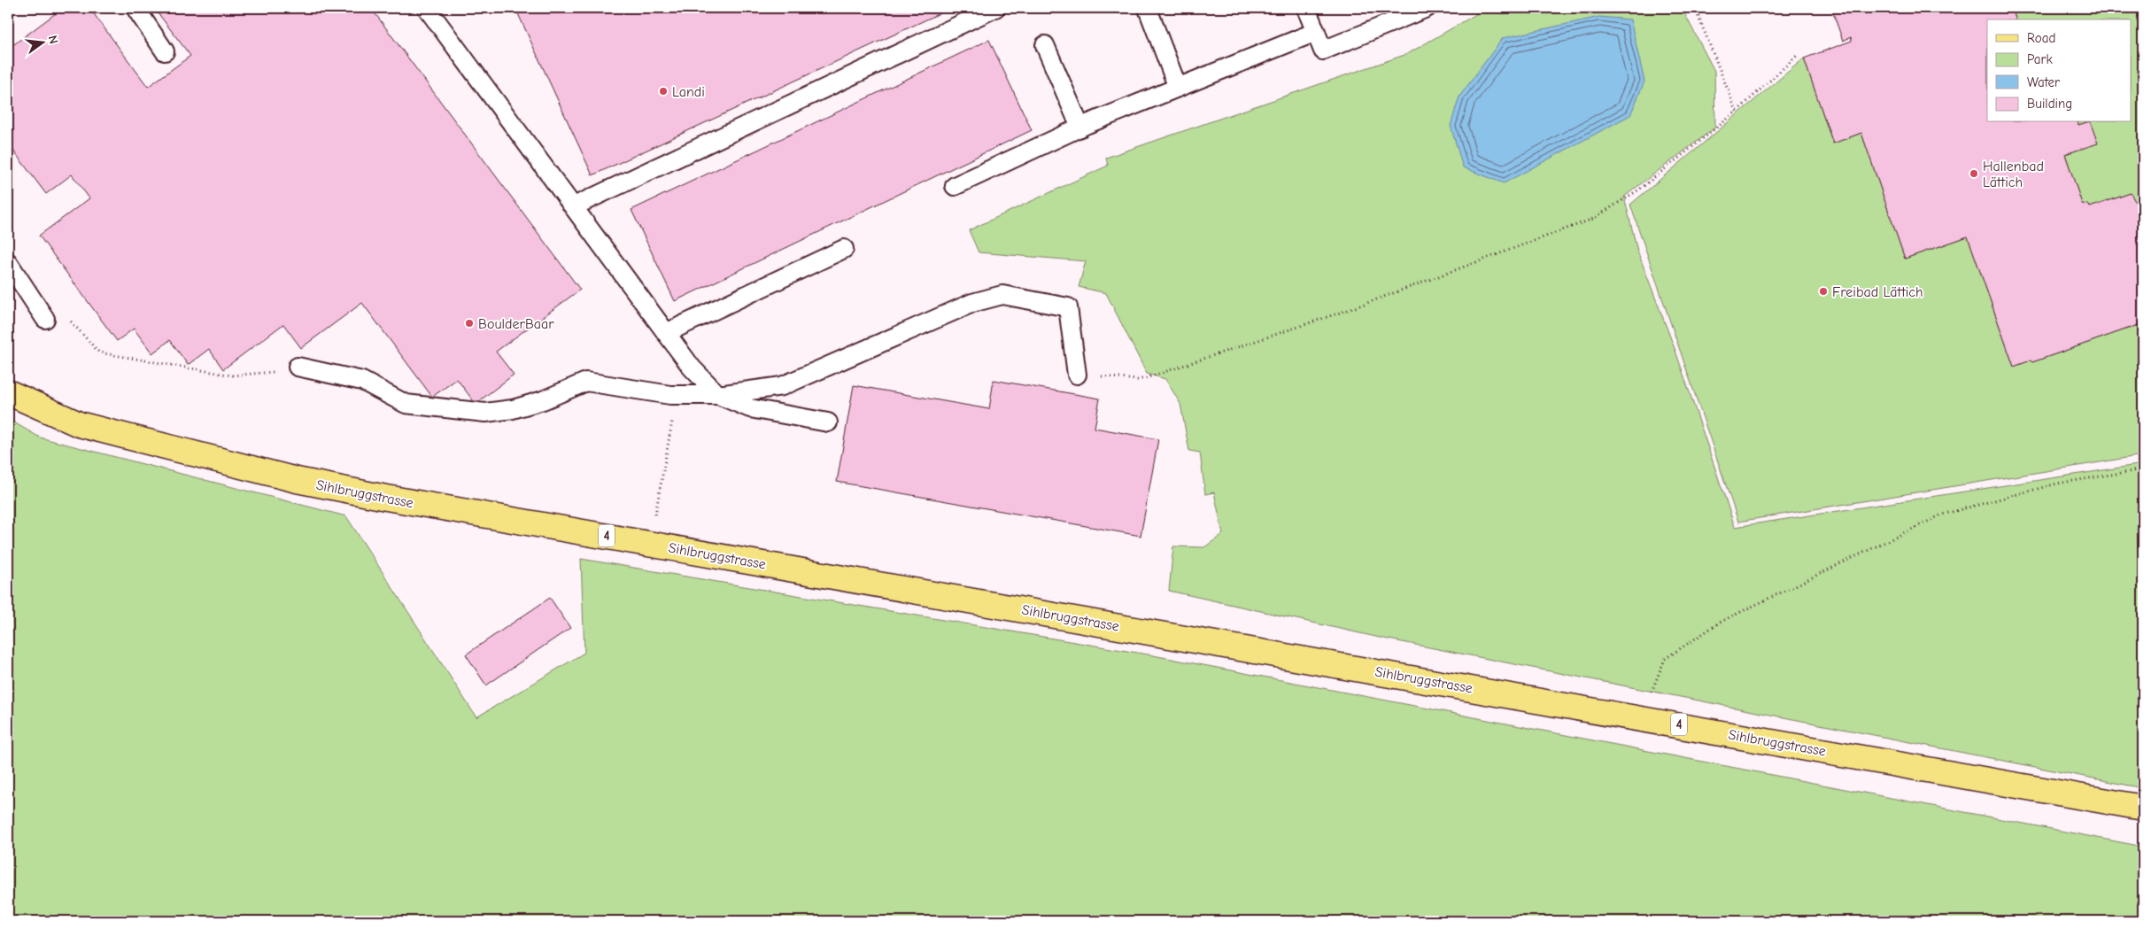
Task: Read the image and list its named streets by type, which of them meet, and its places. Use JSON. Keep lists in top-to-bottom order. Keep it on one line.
{"streets":{"main road":["Sihlbruggstrasse","4"]},"places":["Landi","Hallenbad Lättich","Freibad Lättich","BoulderBaar"],"legend":["Road","Park","Water","Building"],"north":"right"}
